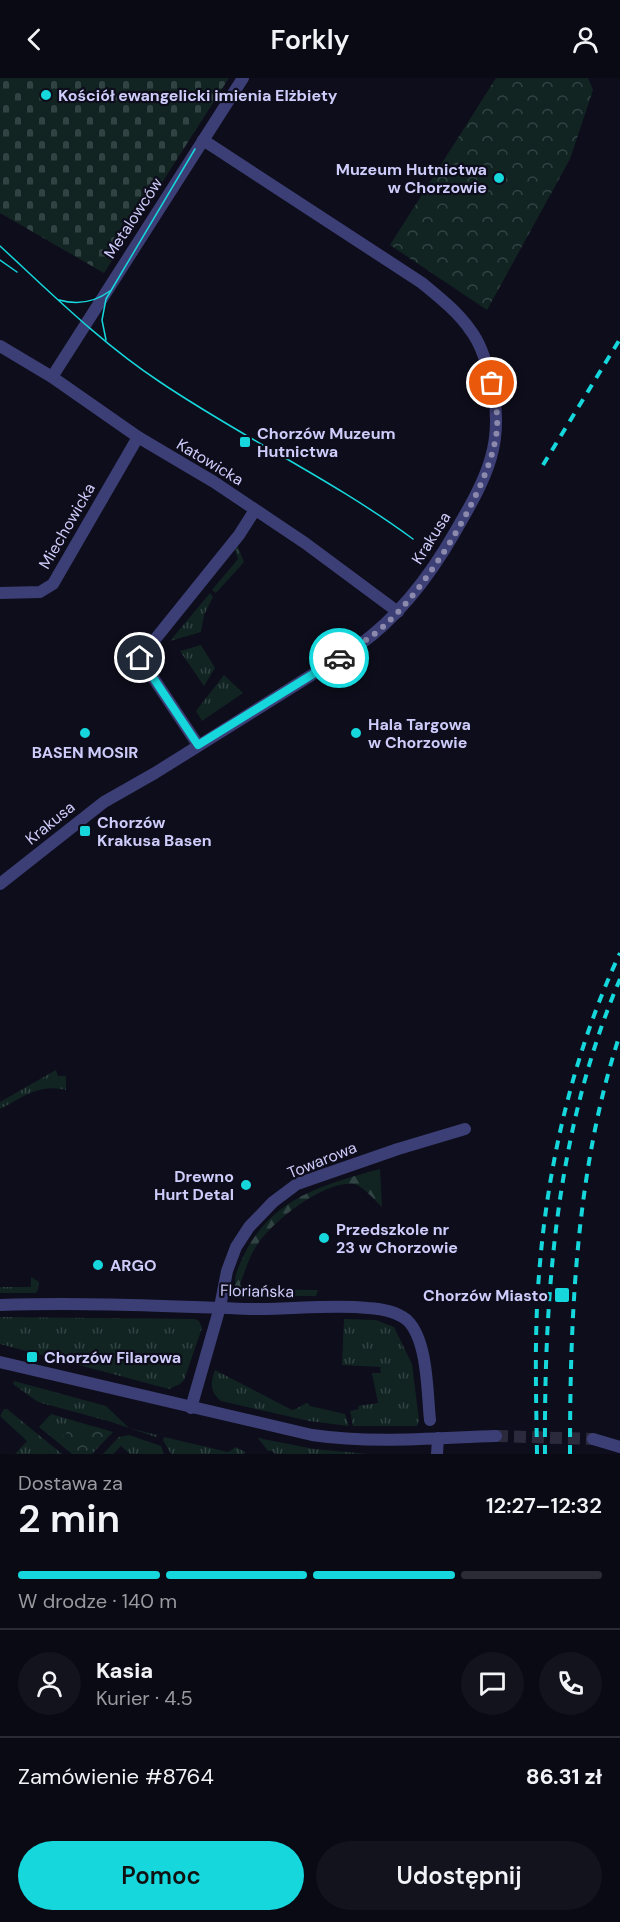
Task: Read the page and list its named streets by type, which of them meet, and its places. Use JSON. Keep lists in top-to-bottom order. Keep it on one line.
{"streets":{"street":["Metalowców","Katowicka","Miechowicka","Krakusa","Towarowa","Floriańska"]},"crossings":[["Metalowców","Katowicka"],["Metalowców","Krakusa"],["Katowicka","Miechowicka"],["Katowicka","Krakusa"],["Towarowa","Floriańska"]],"places":{"other":["Kościół ewangelicki imienia Elżbiety","Muzeum Hutnictwa w Chorzowie","BASEN MOSIR","Hala Targowa w Chorzowie","Drewno Hurt Detal","Przedszkole nr 23 w Chorzowie","ARGO"],"transit":["Chorzów Muzeum Hutnictwa","Chorzów Krakusa Basen","Chorzów Miasto","Chorzów Filarowa"]},"page":{"header":"Forkly","heading":["2 min","Dostawa za","12:27–12:32"],"panel":["Kasia","Kurier · 4.5","Zamówienie #8764","86.31 zł"],"bar":"W drodze · 140 m","buttons":["Pomoc","Udostępnij"]}}
